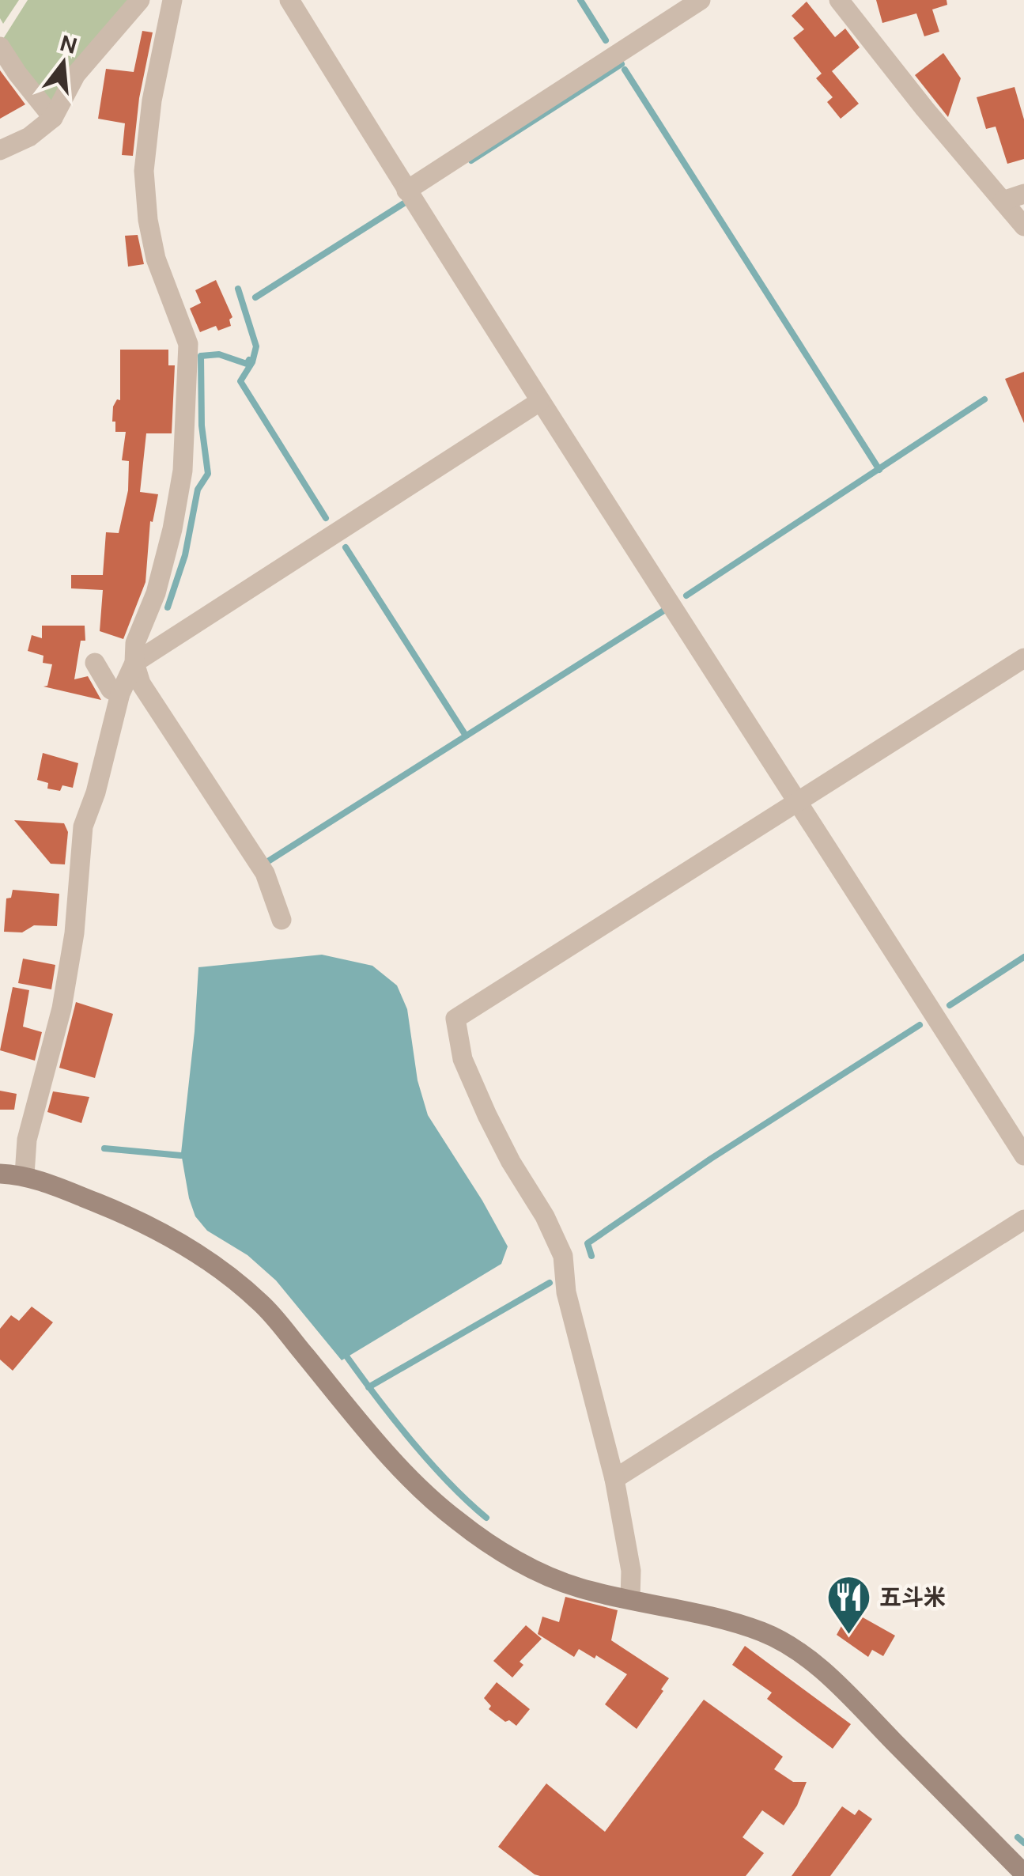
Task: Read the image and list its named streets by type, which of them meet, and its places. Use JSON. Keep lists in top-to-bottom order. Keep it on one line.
{"places":{"restaurant":["五斗米"]},"north":"top"}
